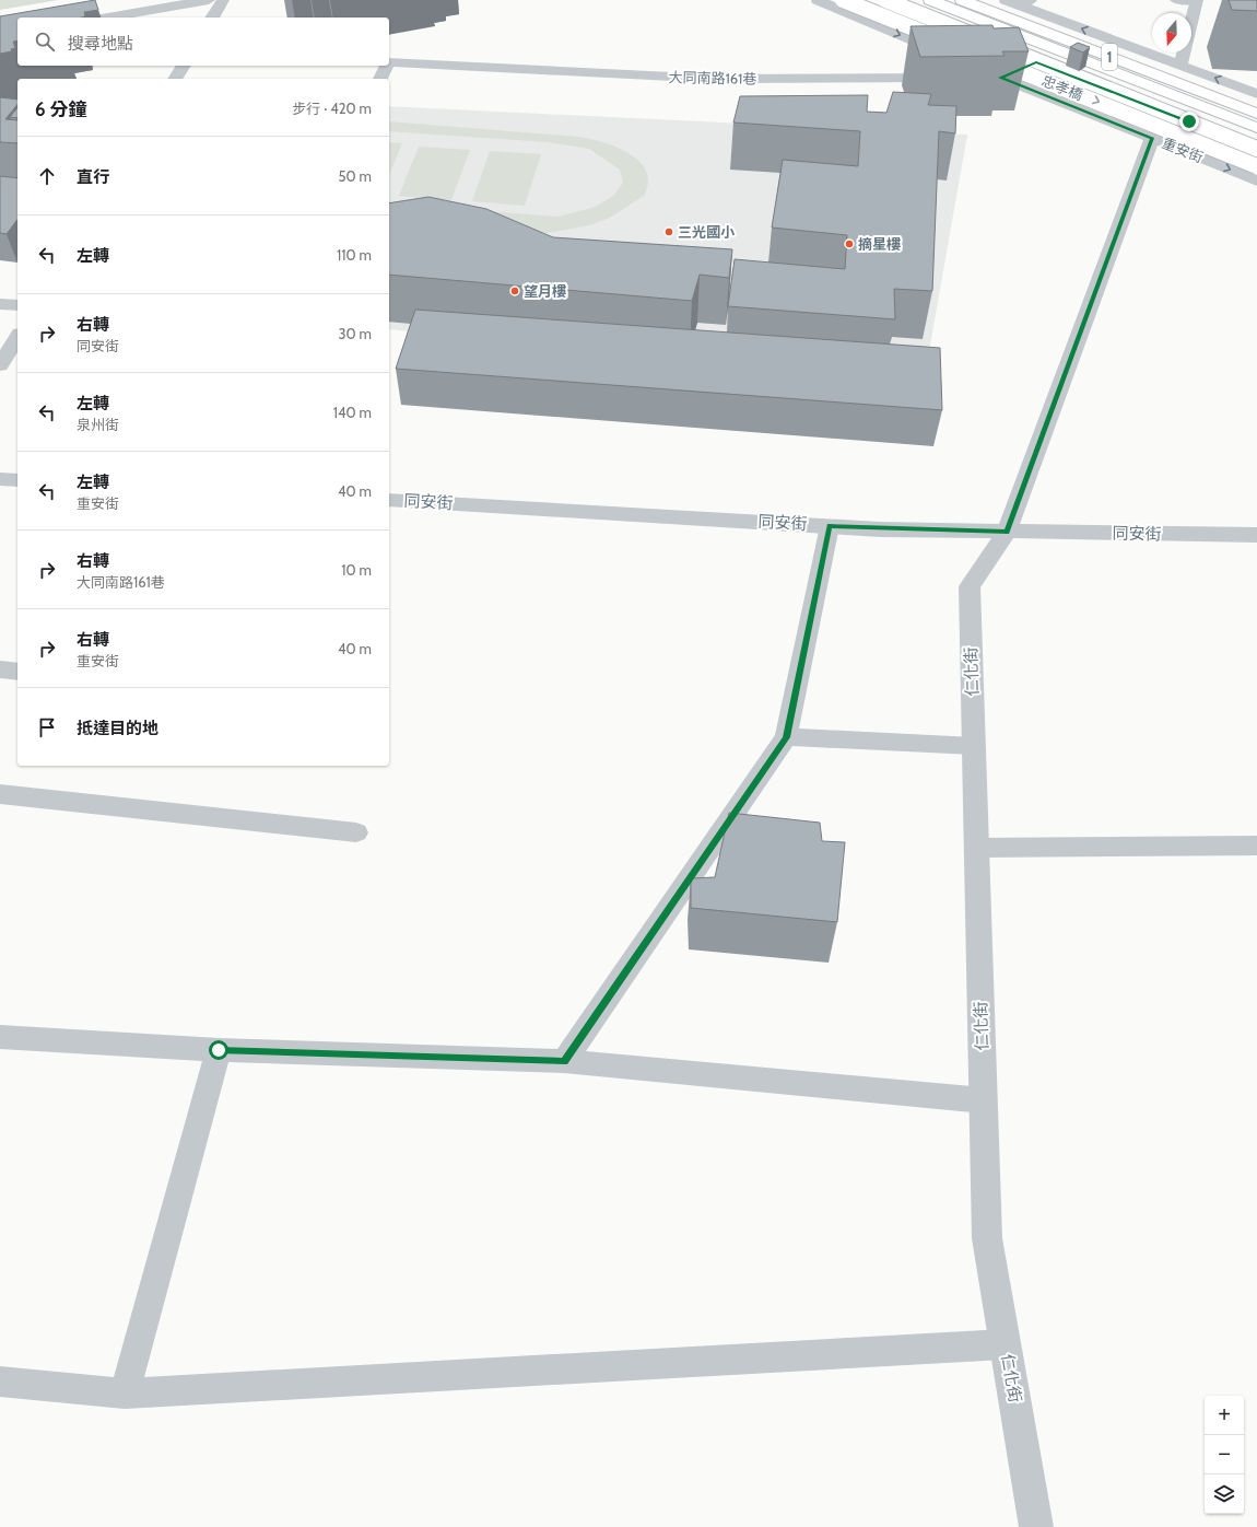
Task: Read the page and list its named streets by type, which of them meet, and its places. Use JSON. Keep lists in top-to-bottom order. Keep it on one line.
{"streets":{"main road":["1","忠孝橋"],"street":["重安街","同安街","仁化街"],"lane":["大同南路161巷"]},"crossings":[["1","重安街"],["忠孝橋","重安街"],["重安街","仁化街"],["同安街","仁化街"]],"places":["三光國小","摘星樓","望月樓"],"north":"bottom","page":{"search":"搜尋地點","heading":["6 分鐘","步行 · 420 m"],"list":[["直行","50 m"],["左轉","110 m"],["右轉","同安街","30 m"],["左轉","泉州街","140 m"],["左轉","重安街","40 m"],["右轉","大同南路161巷","10 m"],["右轉","重安街","40 m"],"抵達目的地"],"map_buttons":["+","−"]}}
